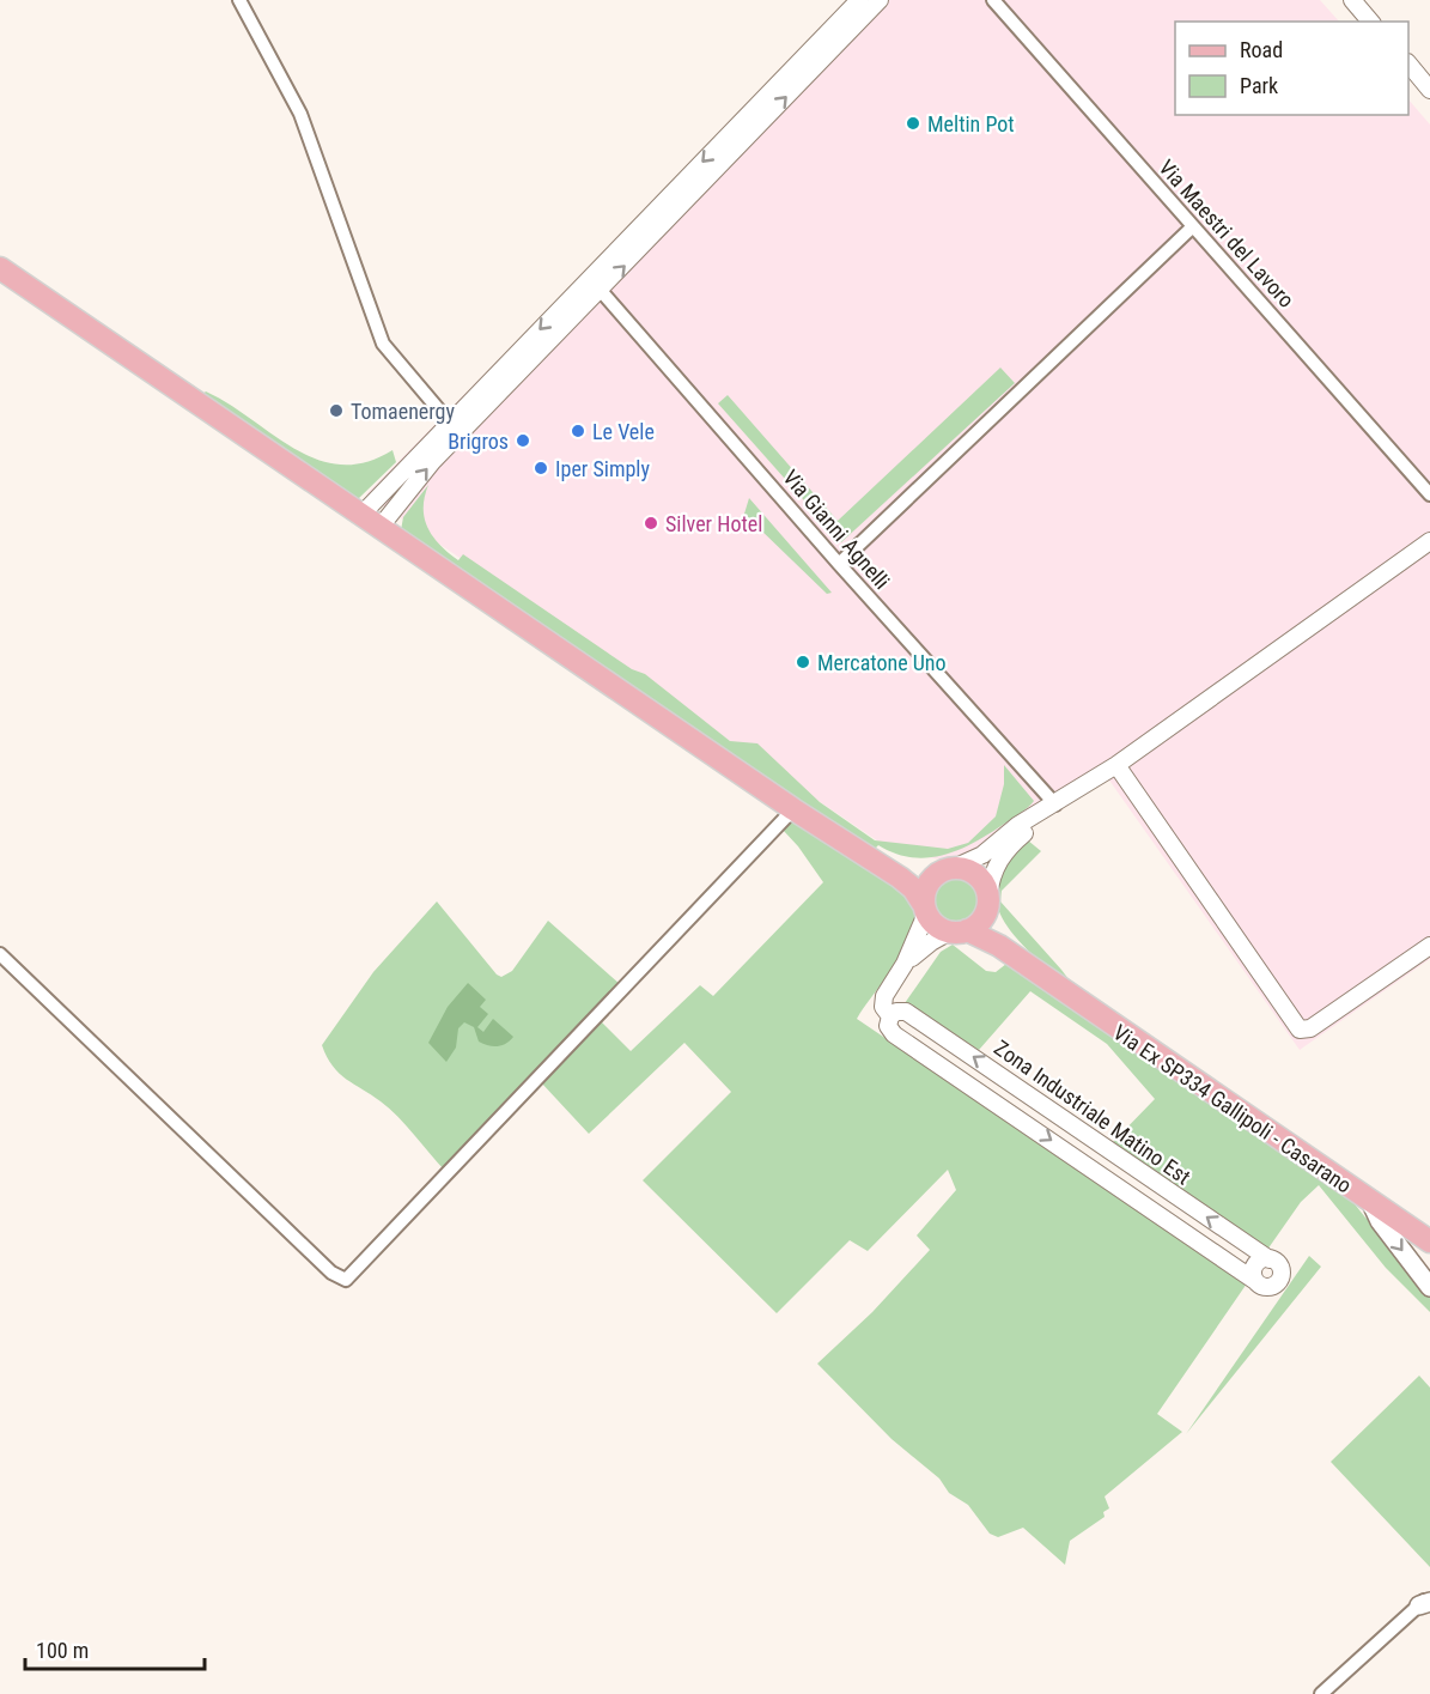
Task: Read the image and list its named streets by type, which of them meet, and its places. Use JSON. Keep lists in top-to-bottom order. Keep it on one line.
{"streets":{"main road":["Via Ex SP334 Gallipoli - Casarano"],"street":["Via Maestri del Lavoro","Via Gianni Agnelli","Zona Industriale Matino Est"]},"places":["Meltin Pot","Tomaenergy","Le Vele","Brigros","Iper Simply","Silver Hotel","Mercatone Uno"],"legend":["Road","Park"],"scale_bar":"100 m"}
